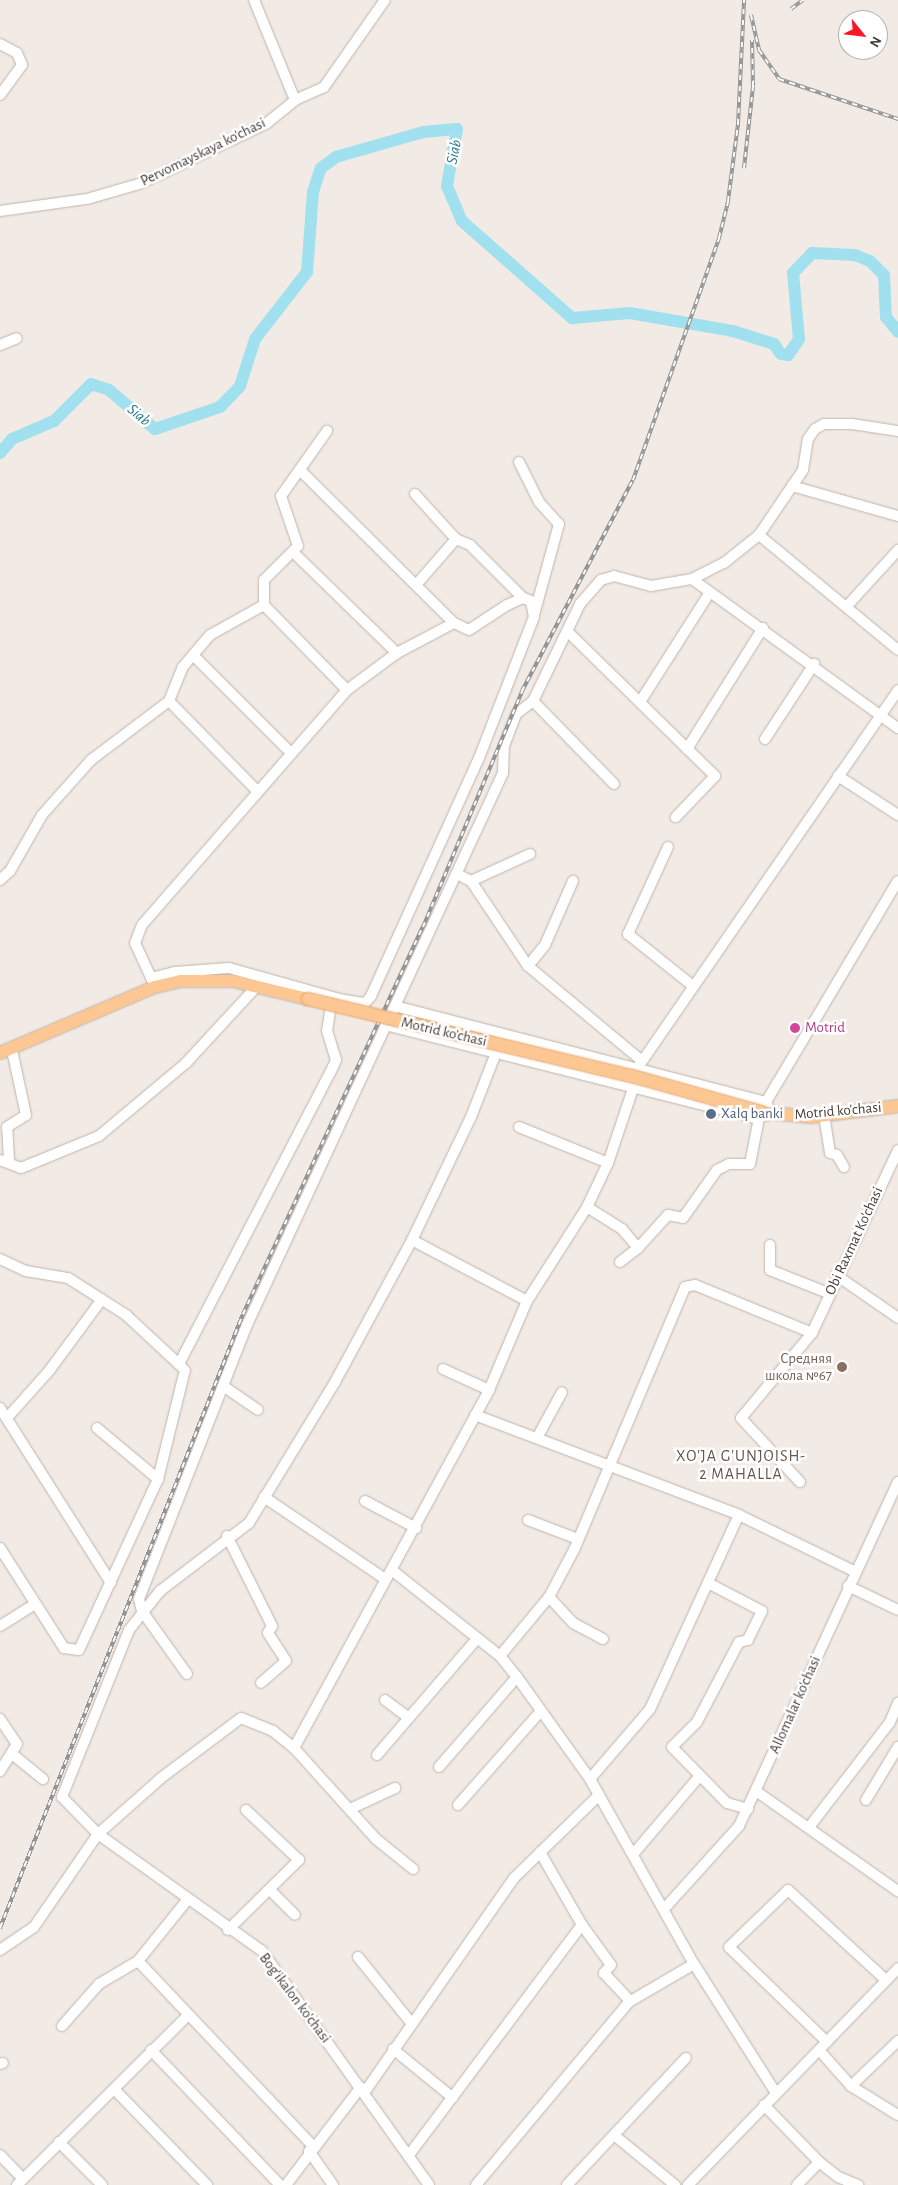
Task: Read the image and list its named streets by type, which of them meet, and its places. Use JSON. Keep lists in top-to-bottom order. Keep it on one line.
{"streets":{"main road":["Motrid ko'chasi"],"street":["Pervomayskaya ko'chasi","Obi Raxmat Ko'chasi","Allomalar ko'chasi","Bog'ikalon ko'chasi"]},"districts":["XO'JA G'UNJOISH- 2 MAHALLA"],"water":["Siab"],"places":["Motrid","Xalq banki","Средняя школа №67"],"north":"bottom right"}
